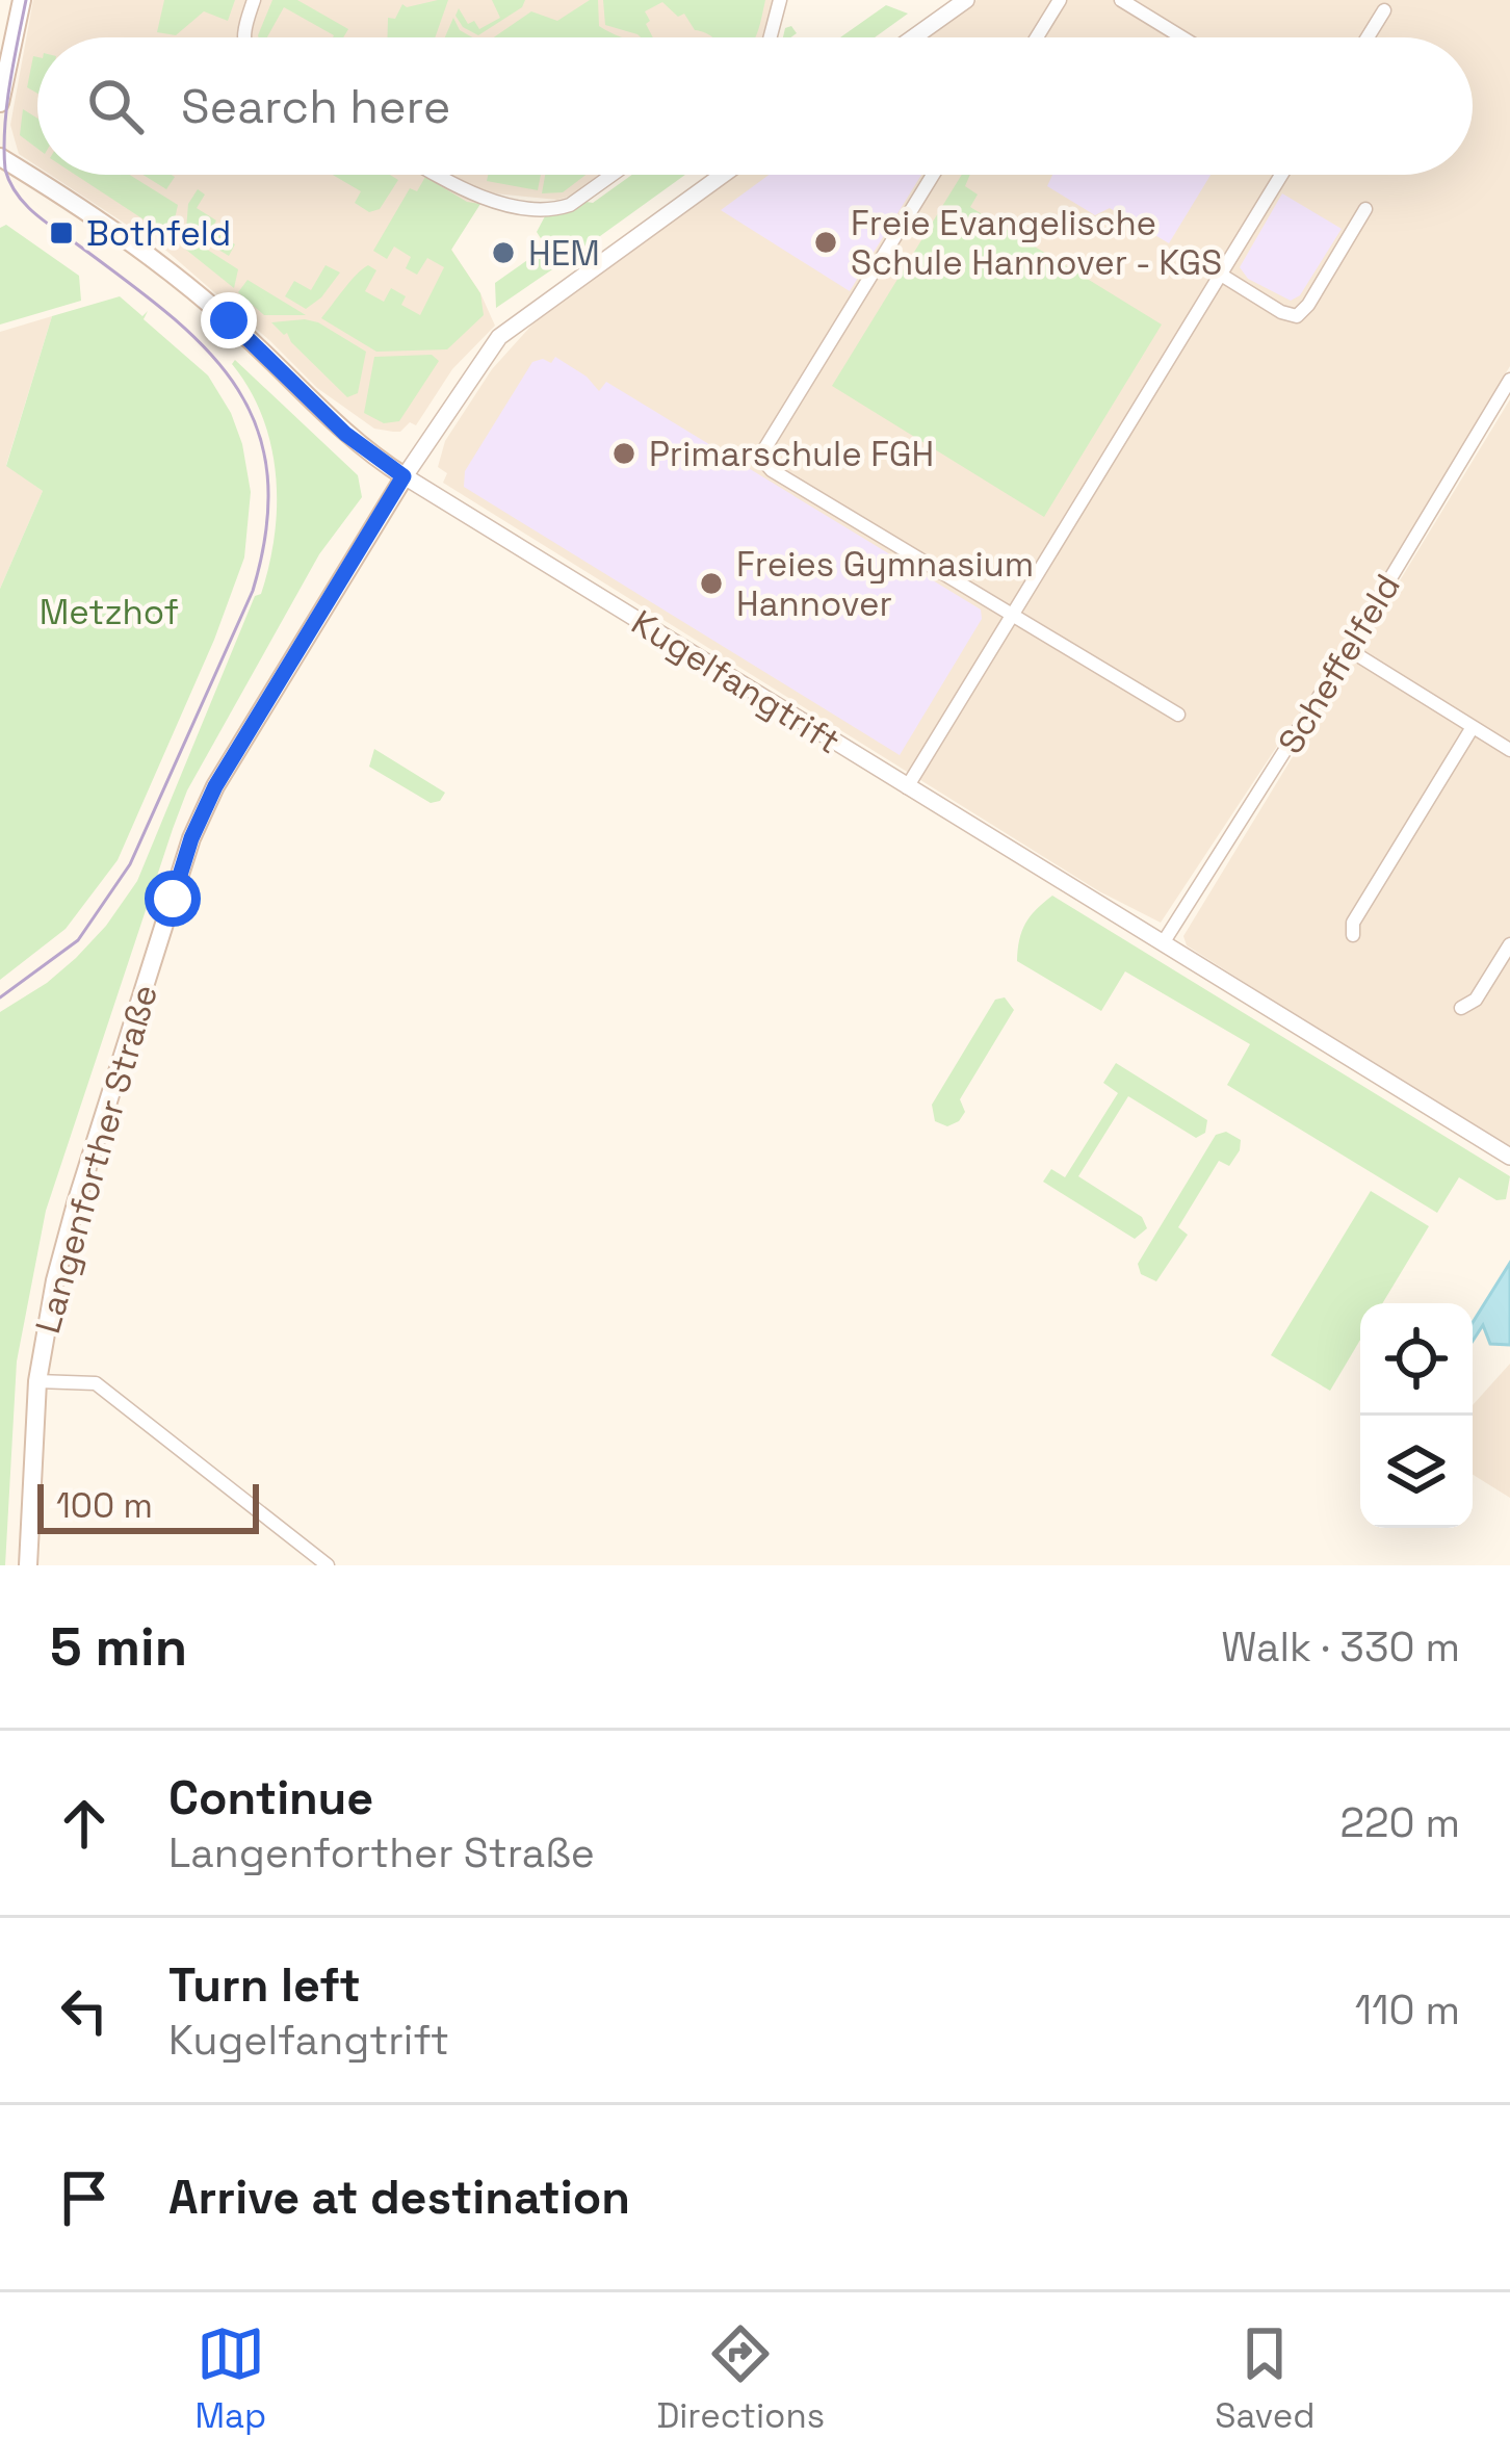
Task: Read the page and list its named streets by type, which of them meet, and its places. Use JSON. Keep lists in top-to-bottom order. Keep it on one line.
{"streets":{"main road":["Kugelfangtrift","Langenforther Straße"],"street":["Scheffelfeld"]},"crossings":[["Scheffelfeld","Kugelfangtrift"],["Kugelfangtrift","Langenforther Straße"]],"parks":["Metzhof"],"places":{"transit":["Bothfeld"],"other":["Freie Evangelische Schule Hannover - KGS","HEM","Primarschule FGH","Freies Gymnasium Hannover"]},"scale_bar":"100 m","page":{"search":"Search here","scale":"100 m","heading":["5 min","Walk · 330 m"],"list":[["Continue","Langenforther Straße","220 m"],["Turn left","Kugelfangtrift","110 m"],"Arrive at destination"],"nav":["Map","Directions","Saved"]}}
